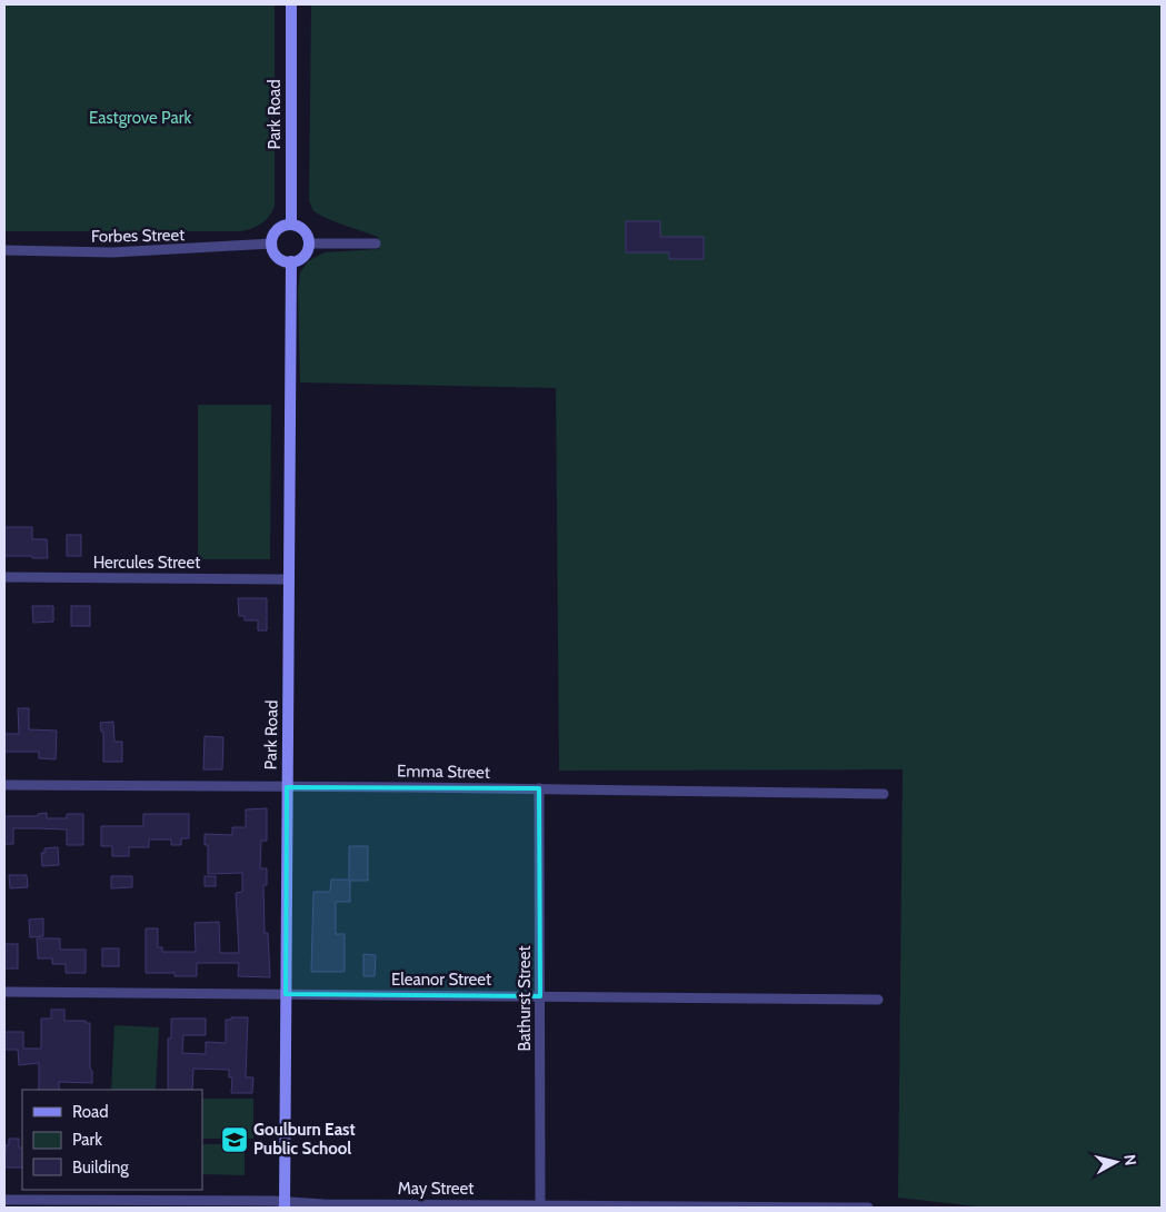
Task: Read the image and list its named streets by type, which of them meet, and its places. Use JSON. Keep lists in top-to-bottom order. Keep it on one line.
{"streets":{"street":["Park Road","Forbes Street","Hercules Street","Emma Street","Eleanor Street","Bathurst Street","May Street"]},"crossings":[["Park Road","Forbes Street"],["Park Road","Hercules Street"],["Park Road","Emma Street"],["Park Road","Eleanor Street"],["Park Road","May Street"],["Emma Street","Bathurst Street"],["Eleanor Street","Bathurst Street"],["Bathurst Street","May Street"]],"parks":["Eastgrove Park"],"places":{"school or university":["Goulburn East Public School"]},"legend":["Road","Park","Building"],"north":"right"}
